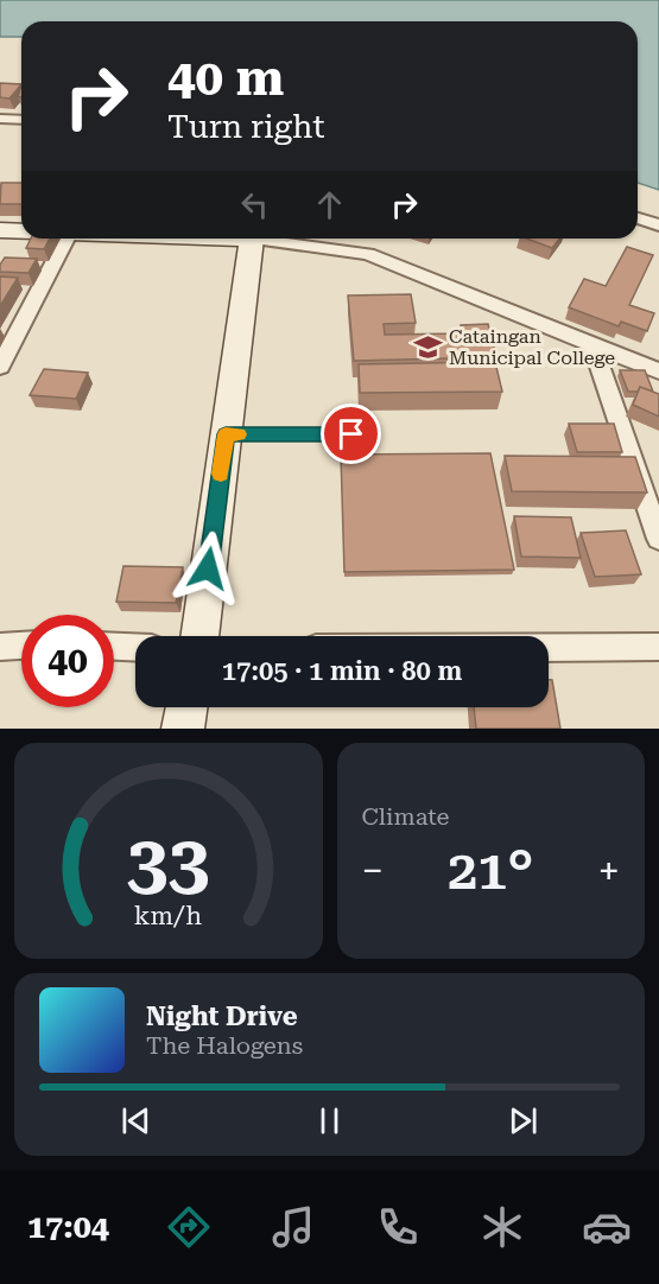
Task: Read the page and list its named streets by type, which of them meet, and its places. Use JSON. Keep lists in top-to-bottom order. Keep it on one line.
{"places":{"school or university":["Cataingan Municipal College"]},"page":{"turn":["40 m","Turn right"],"limit":"40","trip":"17:05 · 1 min · 80 m","tile":"Climate","heat":["−","21°","+"],"song":["Night Drive","The Halogens"],"tabs":"17:04","gauge":["33","km/h"]}}
